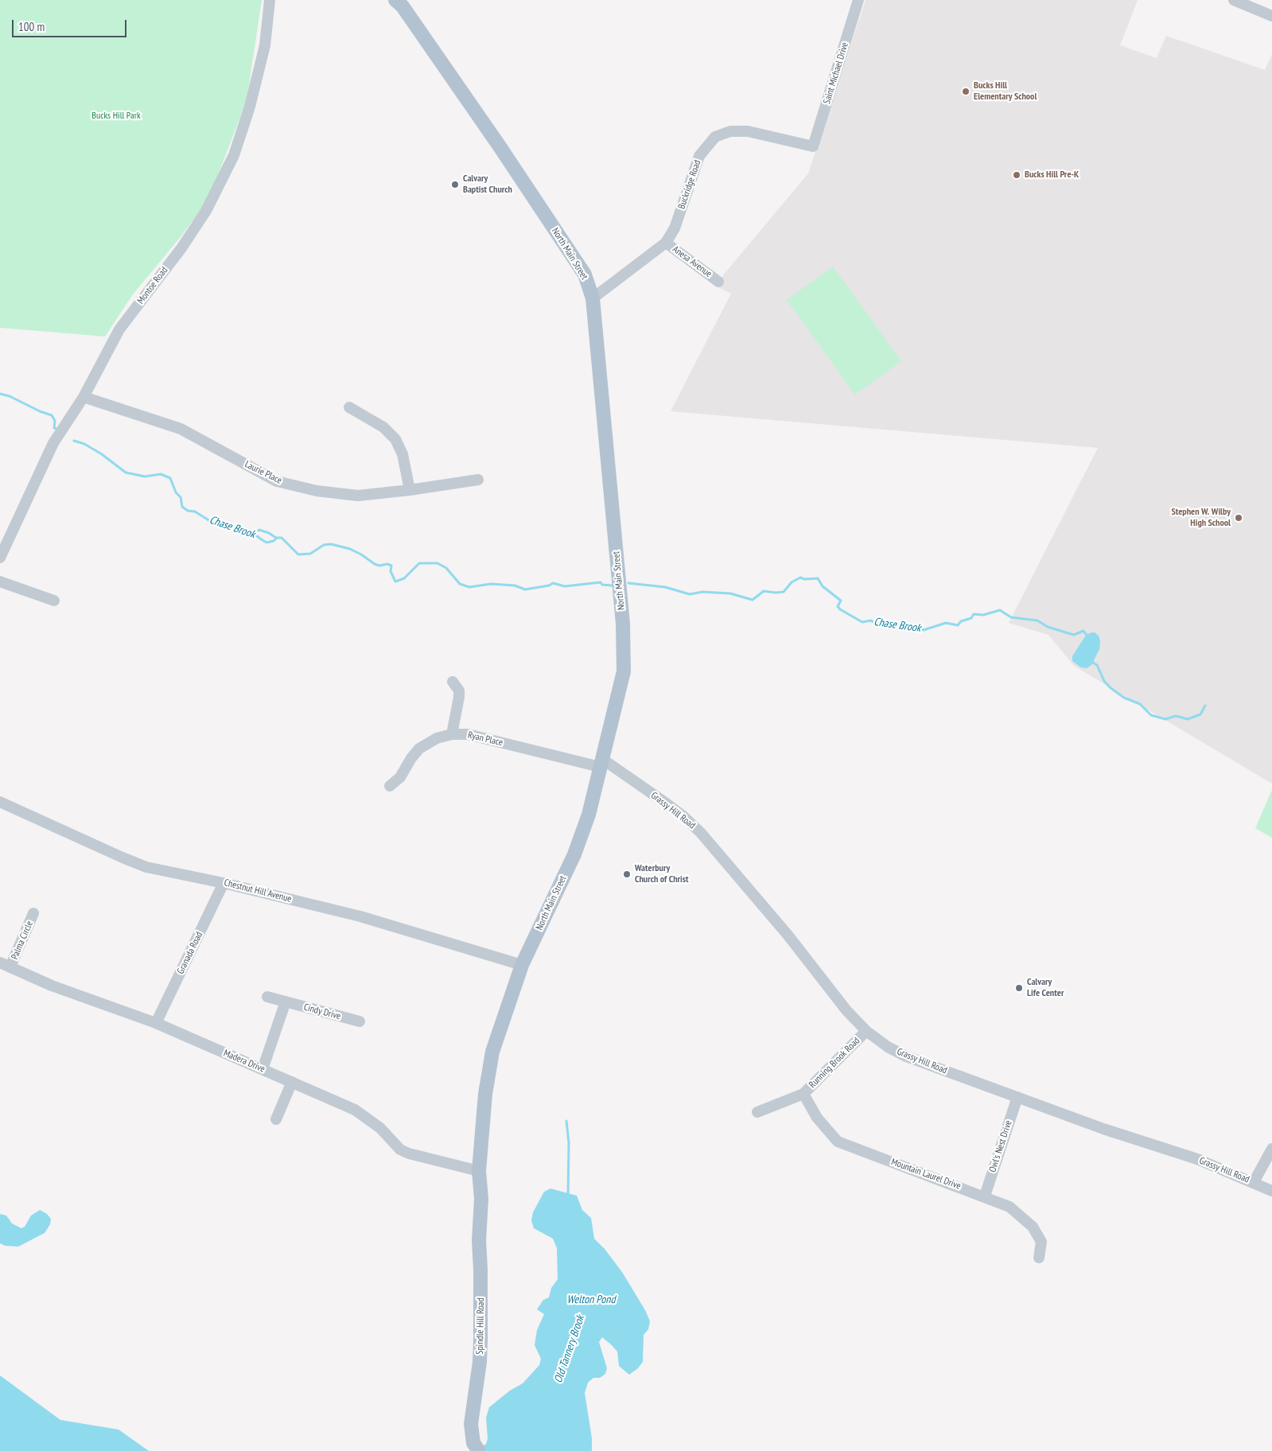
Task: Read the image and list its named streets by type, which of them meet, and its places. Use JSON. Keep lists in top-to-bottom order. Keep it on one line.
{"streets":{"main road":["North Main Street","Spindle Hill Road"],"street":["Saint Michael Drive","Buckridge Road","Anesa Avenue","Montoe Road","Laurie Place","Ryan Place","Grassy Hill Road","Chestnut Hill Avenue","Palma Circle","Granada Road","Cindy Drive","Madera Drive","Running Brook Road","Owl's Nest Drive","Mountain Laurel Drive"]},"crossings":[["Saint Michael Drive","Buckridge Road"],["Buckridge Road","North Main Street"],["Buckridge Road","Anesa Avenue"],["North Main Street","Ryan Place"],["North Main Street","Grassy Hill Road"],["North Main Street","Chestnut Hill Avenue"],["North Main Street","Madera Drive"],["North Main Street","Spindle Hill Road"],["Montoe Road","Laurie Place"],["Ryan Place","Grassy Hill Road"],["Grassy Hill Road","Running Brook Road"],["Grassy Hill Road","Owl's Nest Drive"],["Chestnut Hill Avenue","Granada Road"],["Palma Circle","Madera Drive"],["Granada Road","Madera Drive"],["Running Brook Road","Mountain Laurel Drive"],["Owl's Nest Drive","Mountain Laurel Drive"]],"water":["Chase Brook","Welton Pond","Old Tannery Brook"],"parks":["Bucks Hill Park"],"places":["Bucks Hill Elementary School","Bucks Hill Pre-K","Calvary Baptist Church","Stephen W. Wilby High School","Waterbury Church of Christ","Calvary Life Center"],"scale_bar":"100 m"}
